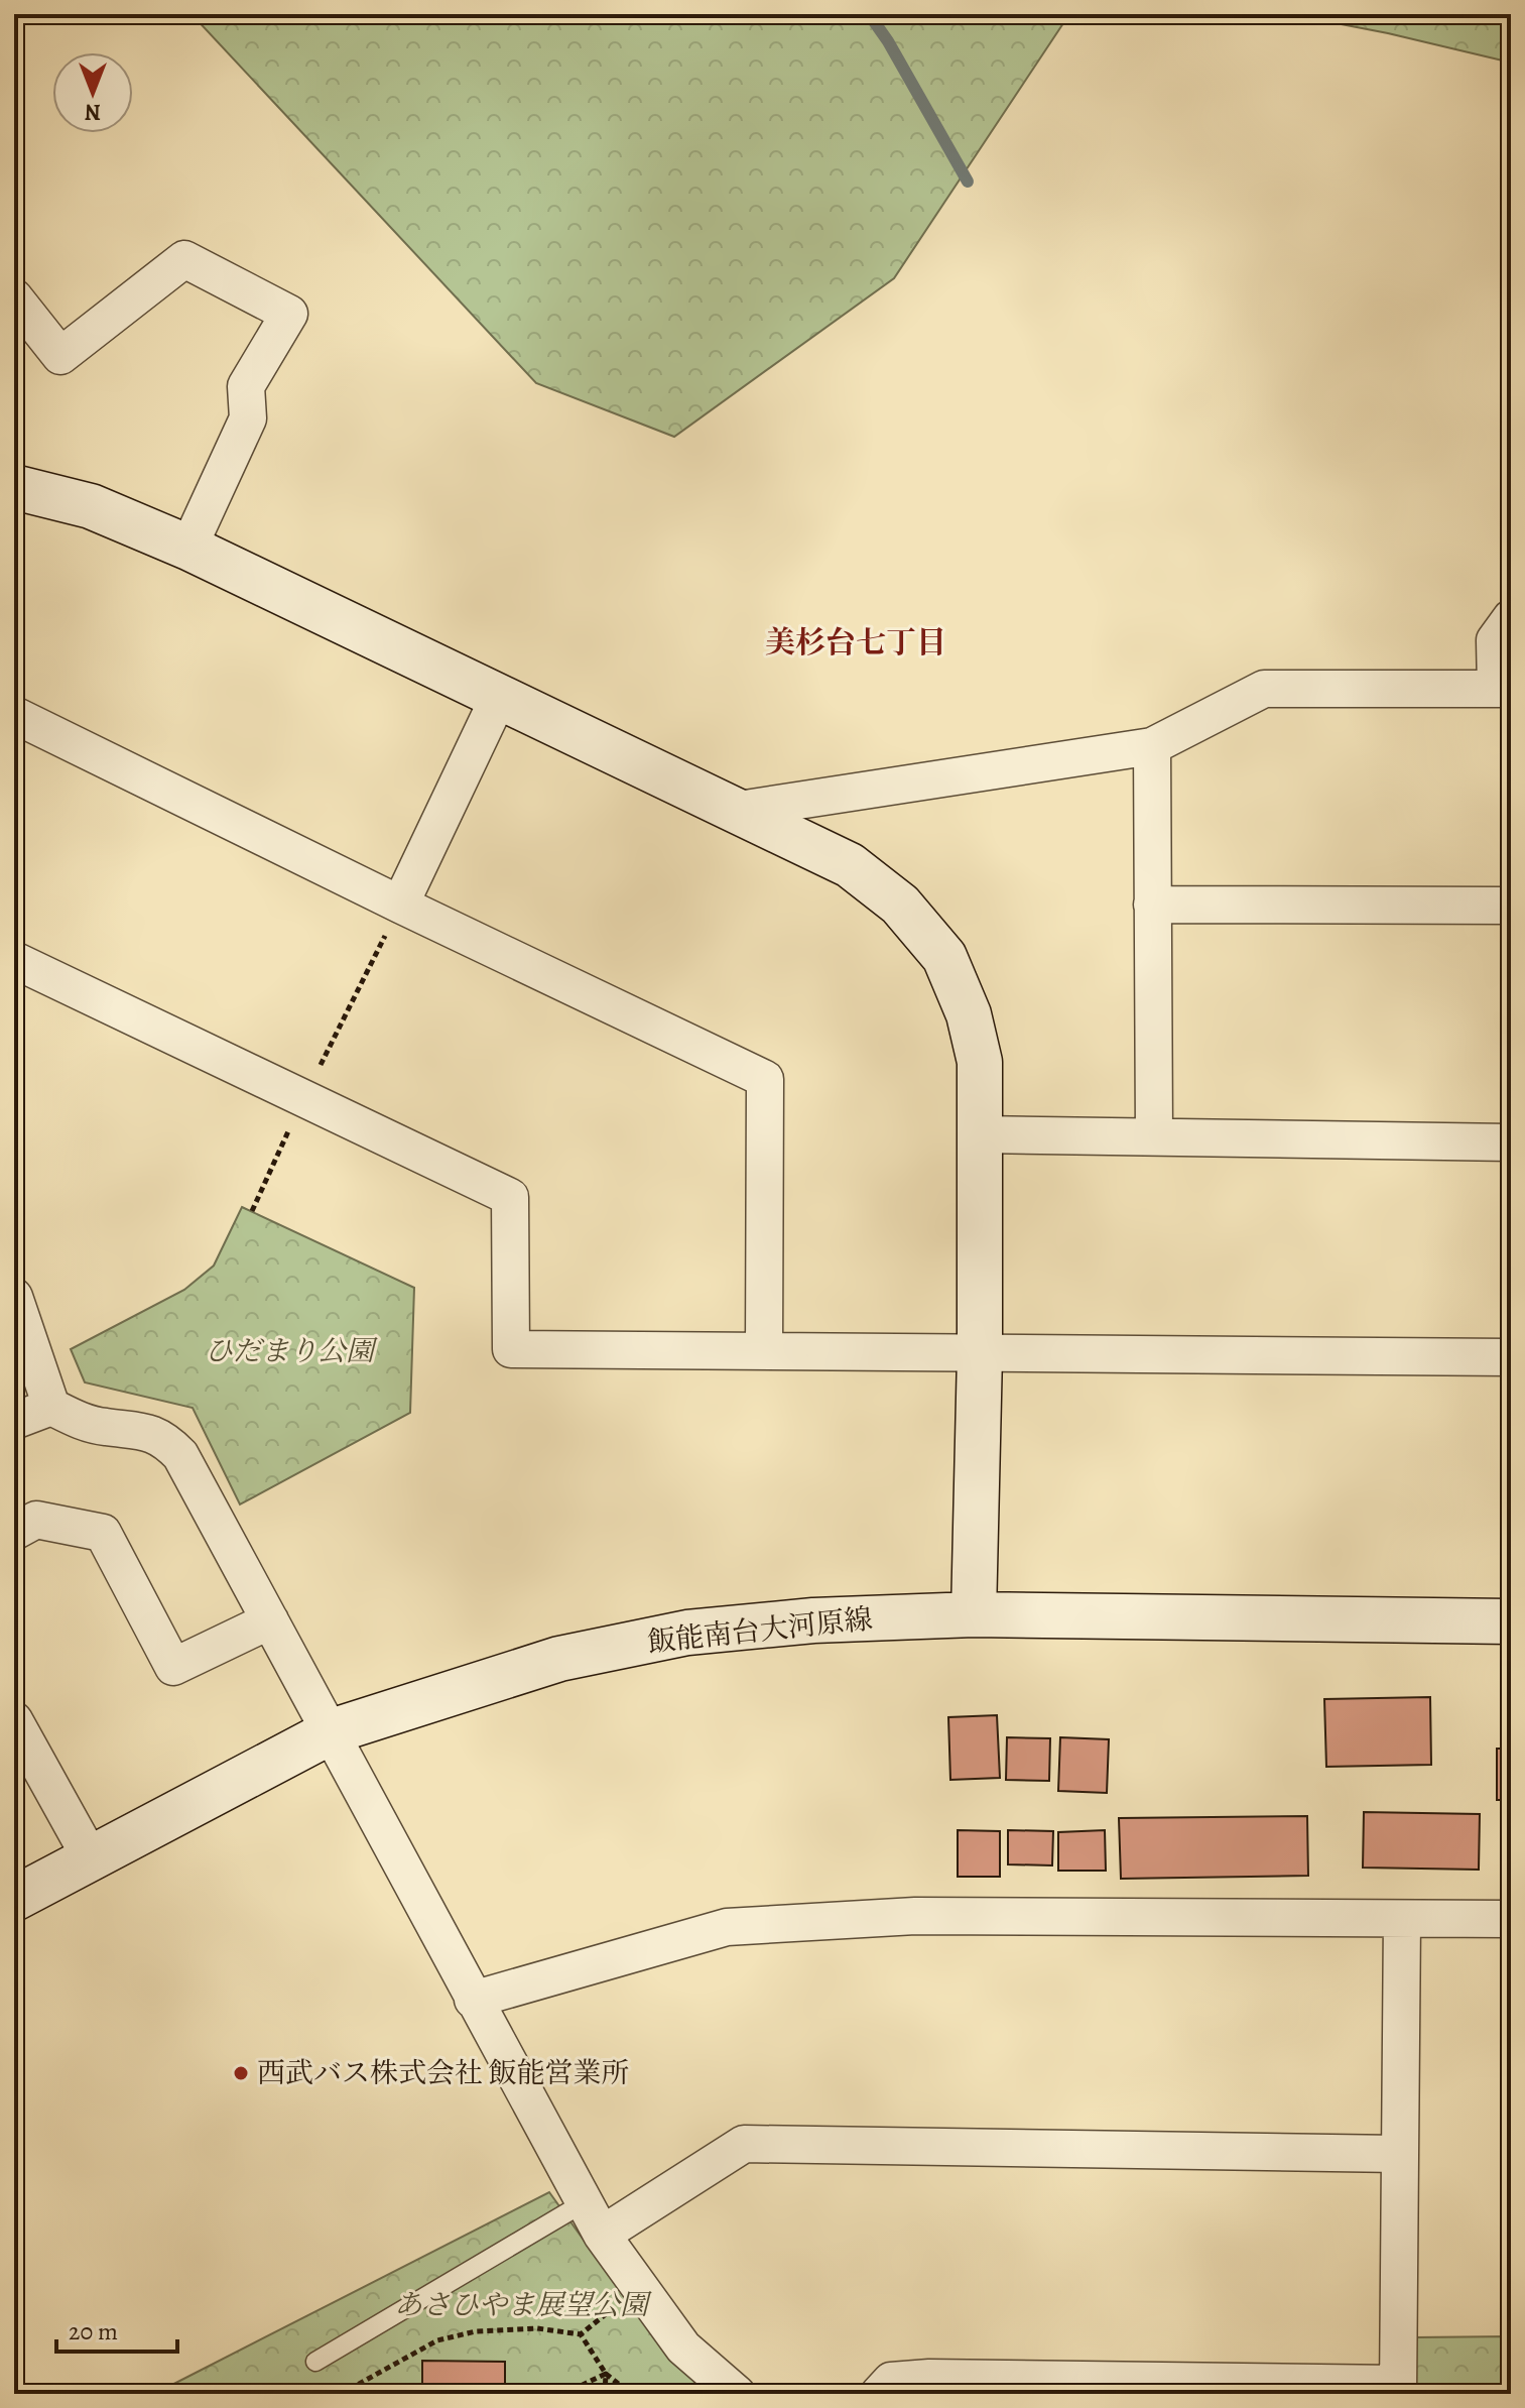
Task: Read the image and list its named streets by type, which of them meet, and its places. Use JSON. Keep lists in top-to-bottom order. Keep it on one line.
{"streets":{"street":["飯能南台大河原線"]},"districts":["美杉台七丁目"],"parks":["ひだまり公園","あさひやま展望公園"],"places":["西武バス株式会社 飯能営業所"],"scale_bar":"20 m","north":"bottom"}
